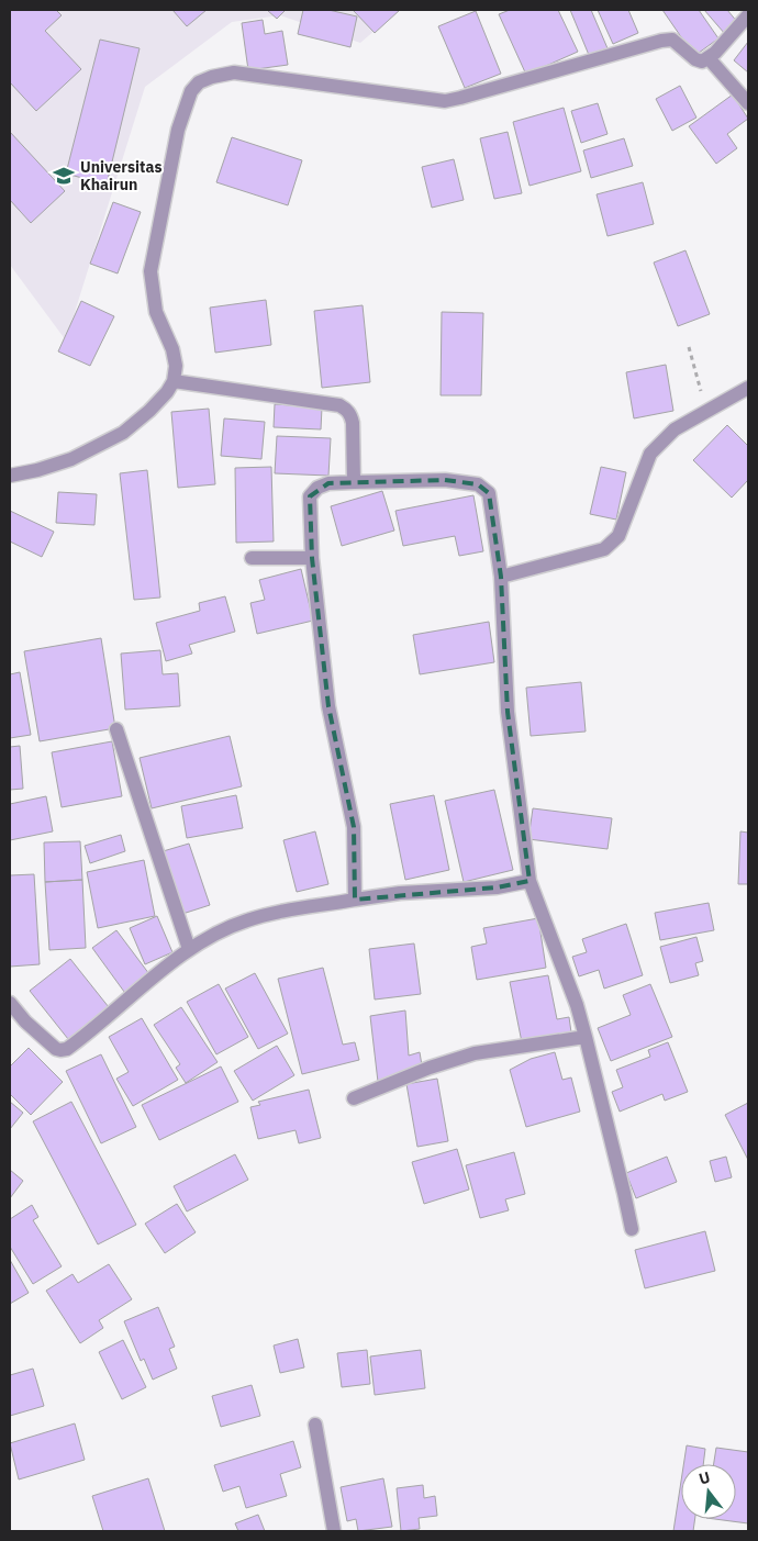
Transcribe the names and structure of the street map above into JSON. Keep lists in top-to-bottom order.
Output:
{
  "places": {
    "school or university": ["Universitas Khairun"]
  },
  "north": "top"
}
